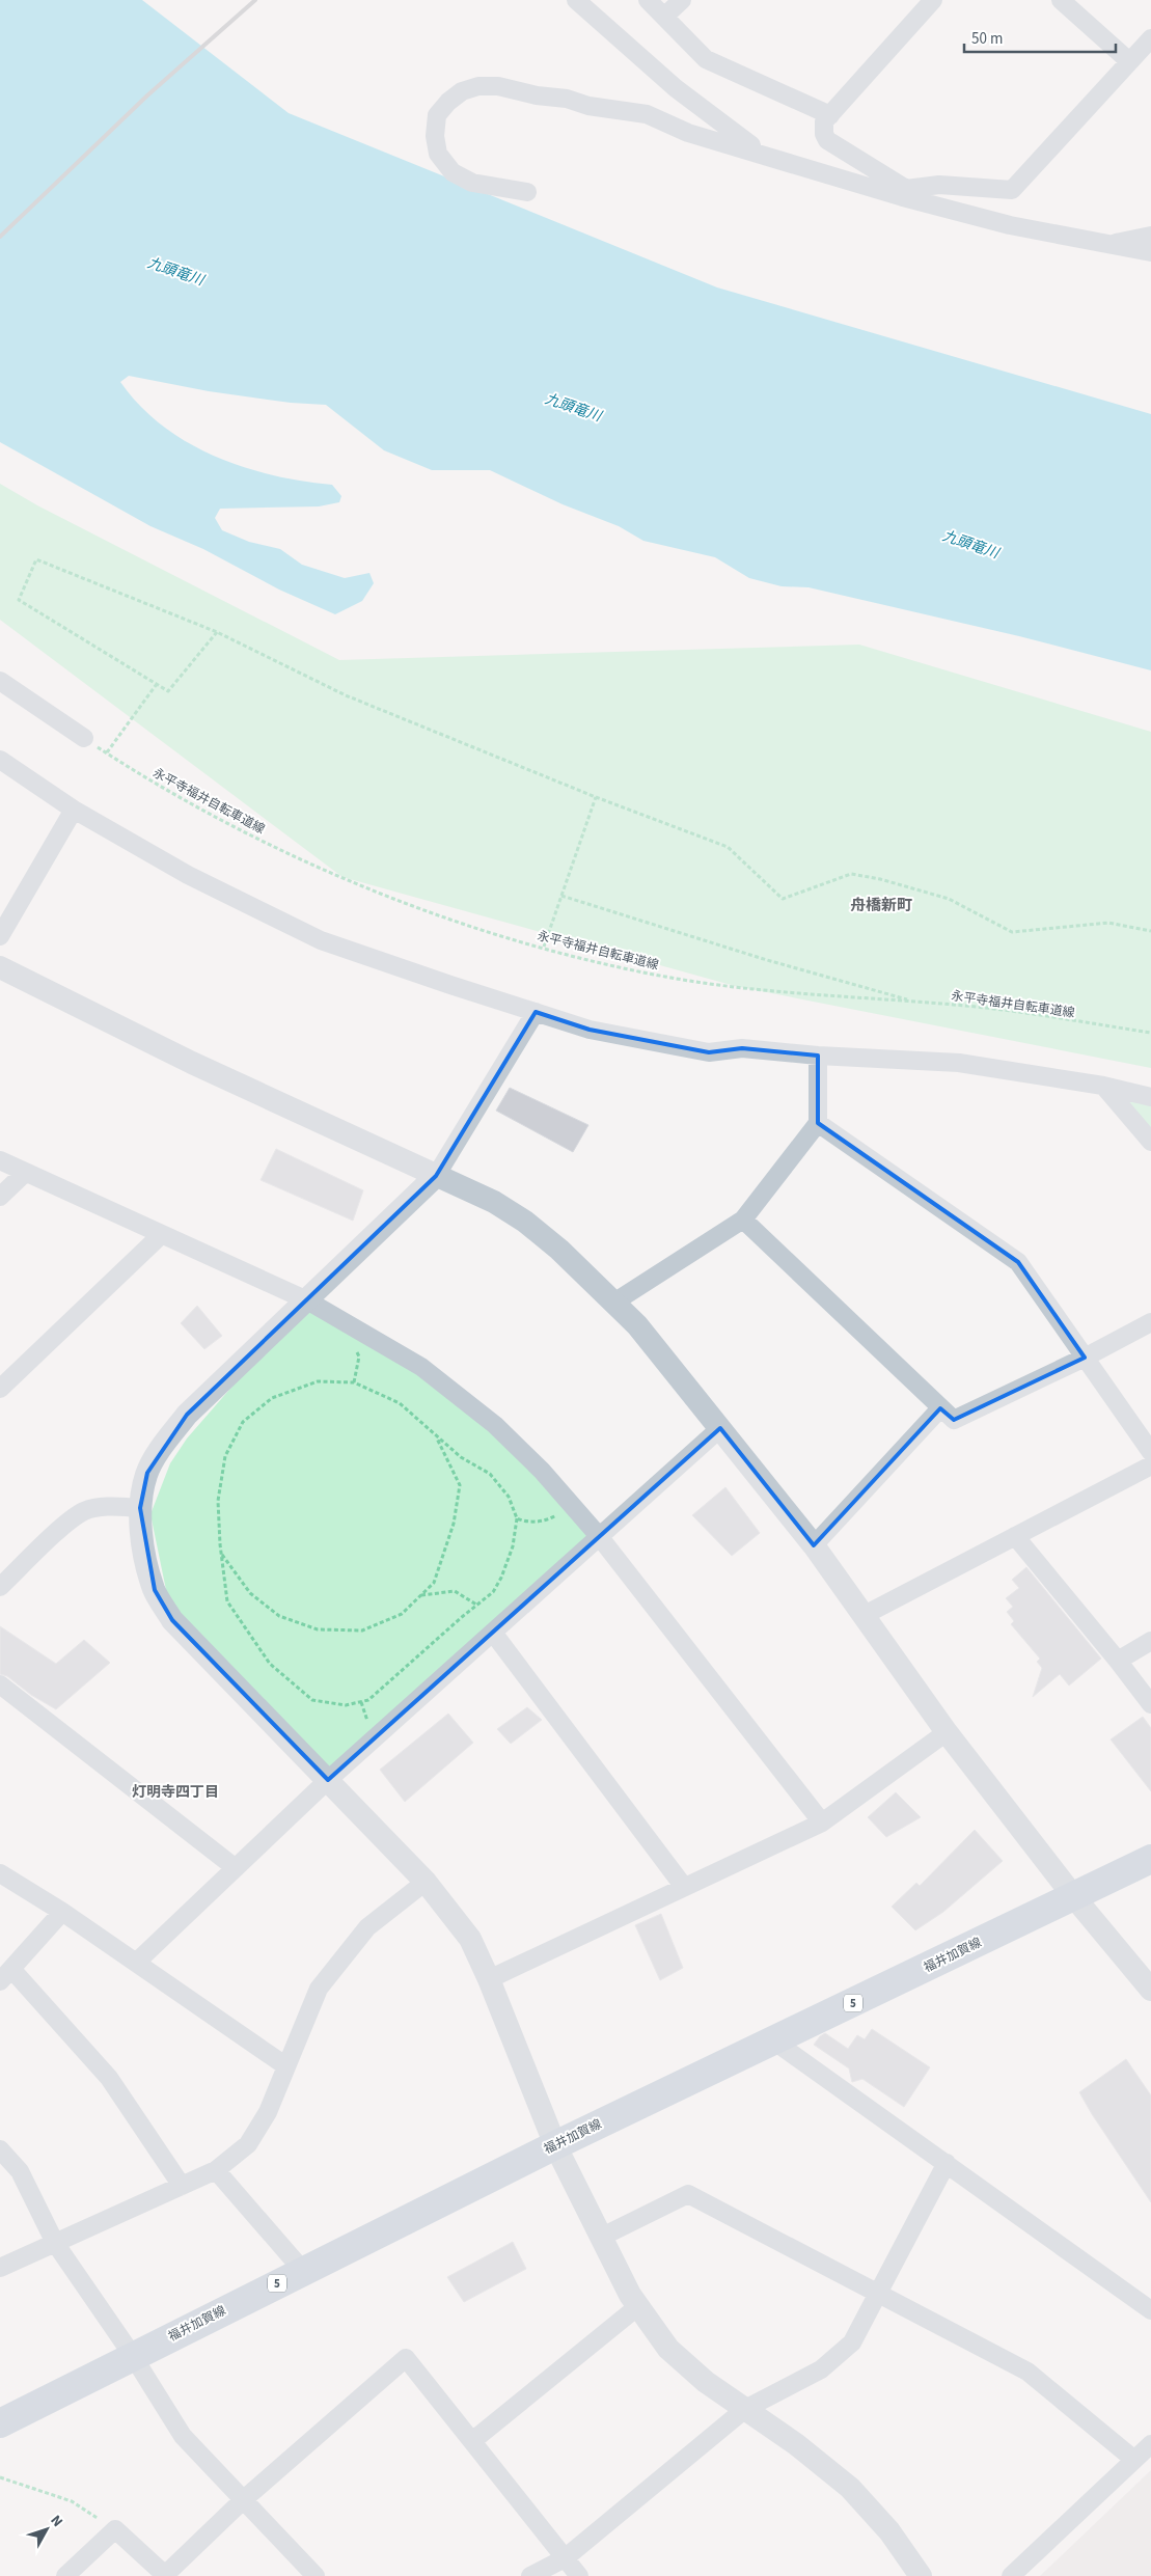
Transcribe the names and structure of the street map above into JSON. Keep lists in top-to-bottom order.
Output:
{
  "streets": {
    "main road": ["福井加賀線", "5"],
    "path": ["永平寺福井自転車道線"]
  },
  "districts": ["舟橋新町", "灯明寺四丁目"],
  "water": ["九頭竜川"],
  "scale_bar": "50 m",
  "north": "top right"
}
